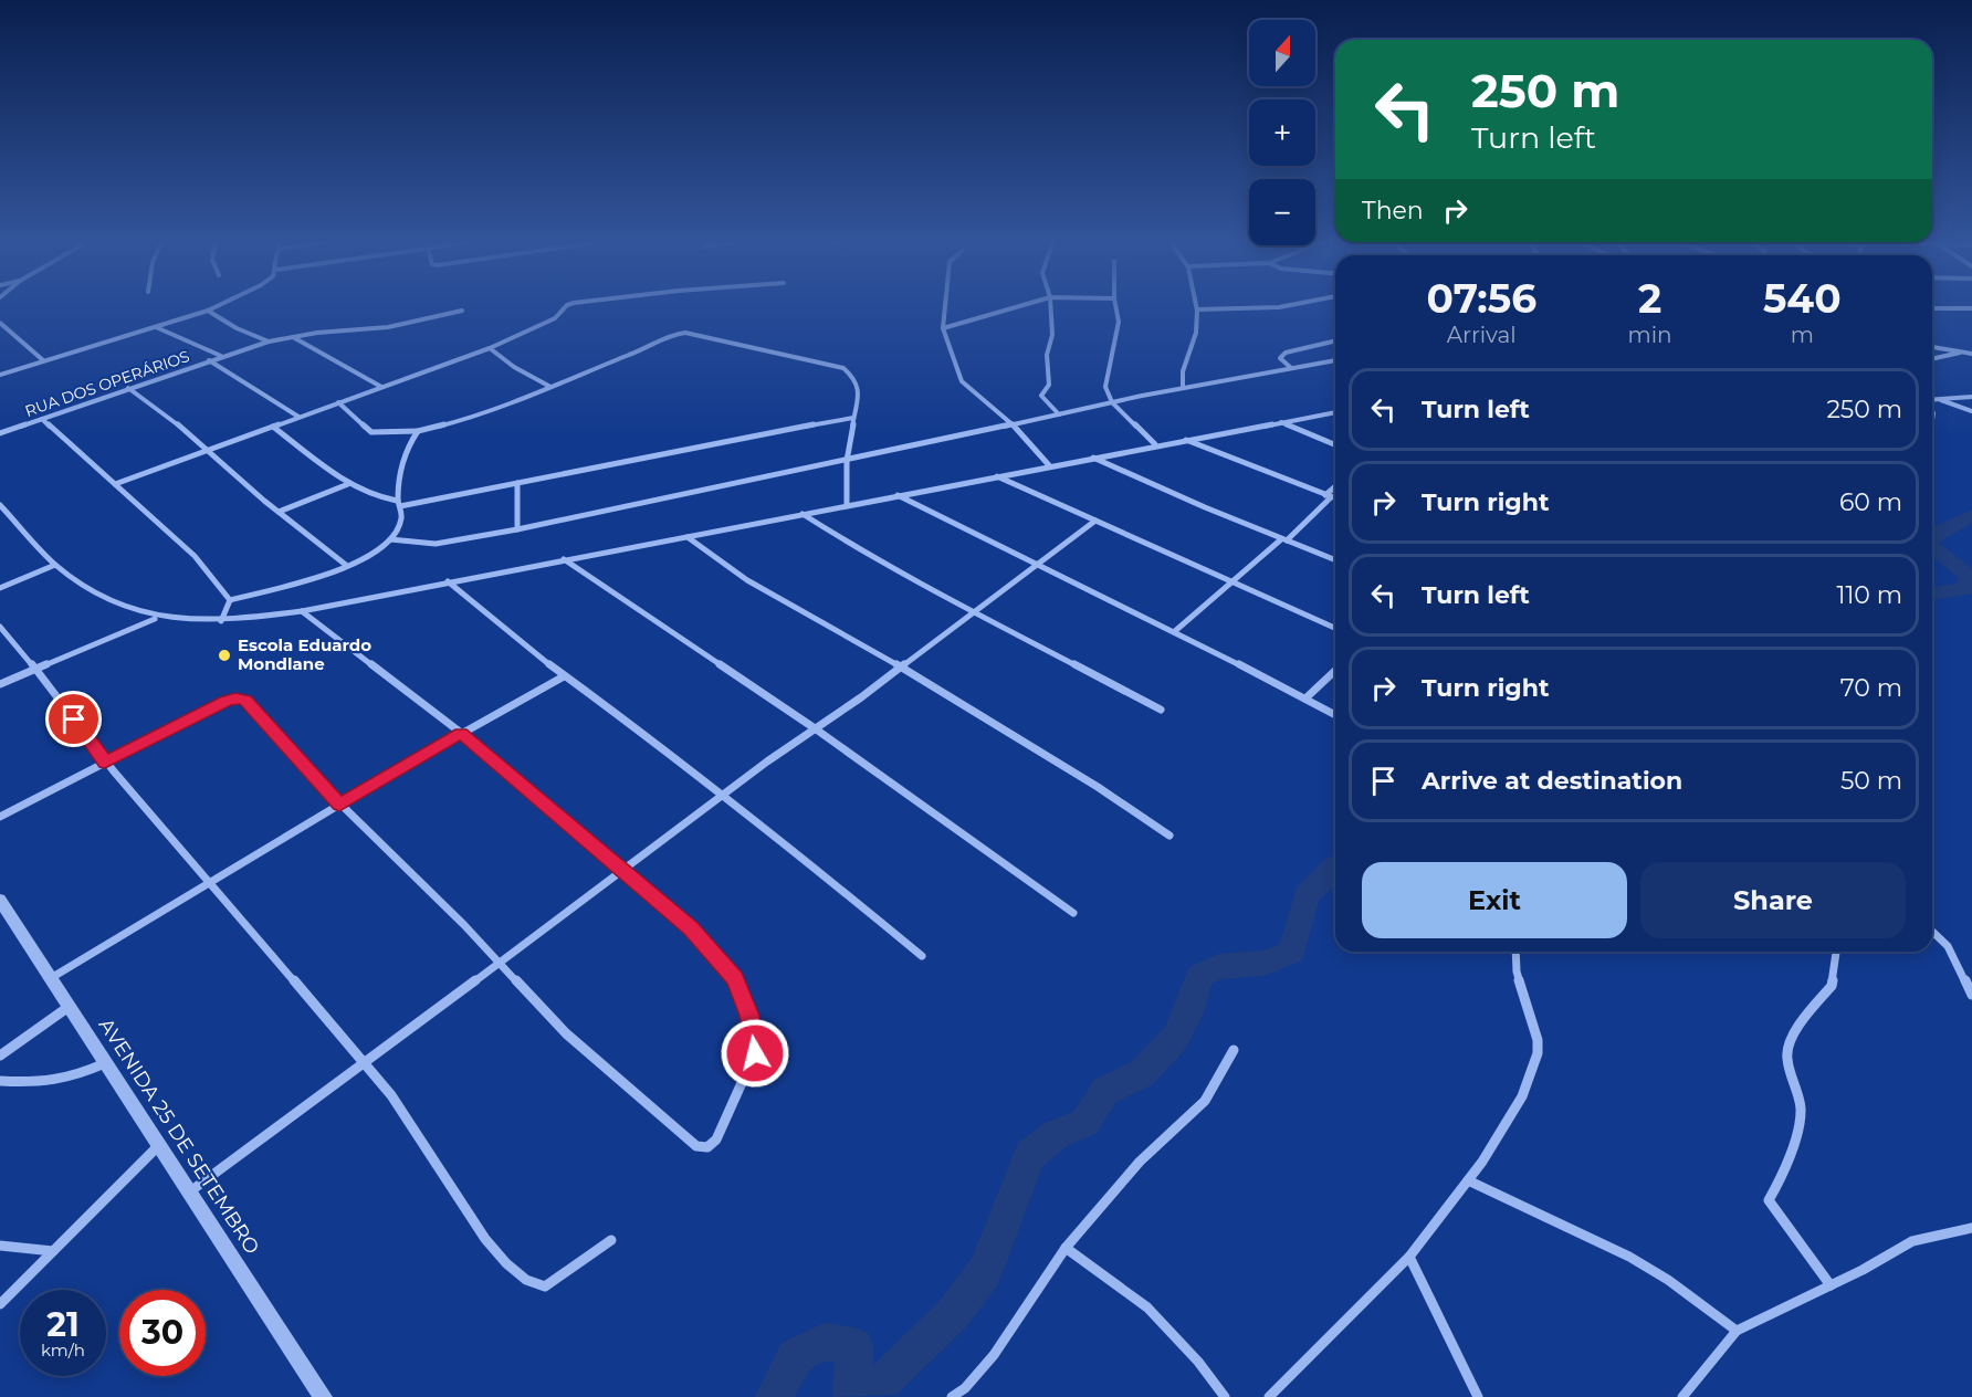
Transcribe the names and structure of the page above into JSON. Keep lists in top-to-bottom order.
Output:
{
  "streets": {
    "street": ["RUA DOS OPERÁRIOS", "AVENIDA 25 DE SETEMBRO"]
  },
  "places": ["Escola Eduardo Mondlane"],
  "north": "top",
  "page": {
    "map_buttons": ["+", "−"],
    "turn": ["250 m", "Turn left"],
    "then": "Then",
    "eta": [
      "07:56",
      "Arrival",
      "2",
      "min",
      "540",
      "m"
    ],
    "list": [
      {
        "name": "Turn left",
        "value": "250 m"
      },
      {
        "name": "Turn right",
        "value": "60 m"
      },
      {
        "name": "Turn left",
        "value": "110 m"
      },
      {
        "name": "Turn right",
        "value": "70 m"
      },
      {
        "name": "Arrive at destination",
        "value": "50 m"
      }
    ],
    "buttons": ["Exit", "Share"],
    "speed": "21 km/h",
    "limit": "30"
  }
}
